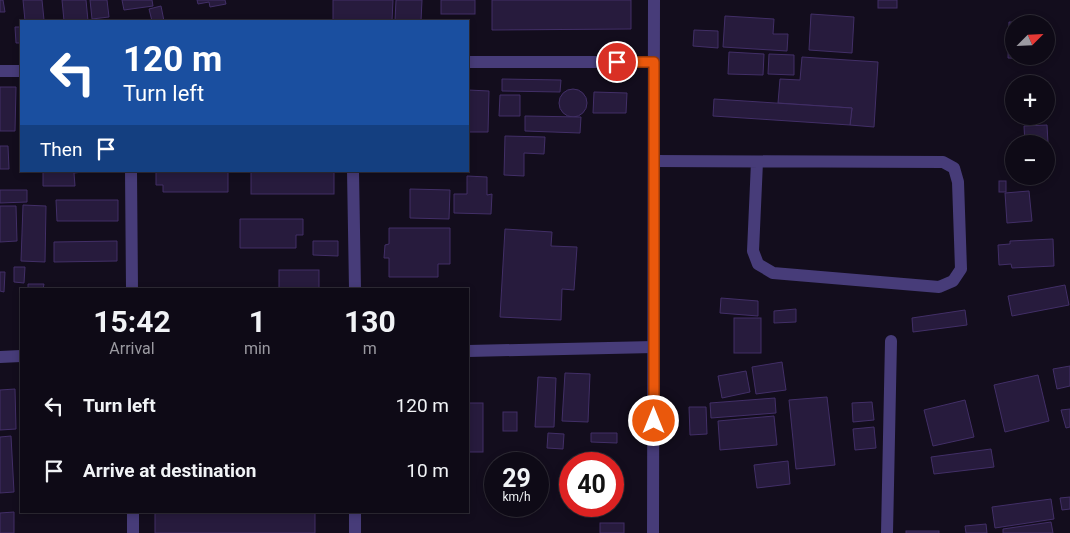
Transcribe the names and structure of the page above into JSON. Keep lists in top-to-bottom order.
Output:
{
  "north": "top right",
  "page": {
    "map_buttons": ["+", "−"],
    "turn": ["120 m", "Turn left"],
    "then": "Then",
    "eta": [
      "15:42",
      "Arrival",
      "1",
      "min",
      "130",
      "m"
    ],
    "list": [
      {
        "name": "Turn left",
        "value": "120 m"
      },
      {
        "name": "Arrive at destination",
        "value": "10 m"
      }
    ],
    "speed": "29 km/h",
    "limit": "40"
  }
}
